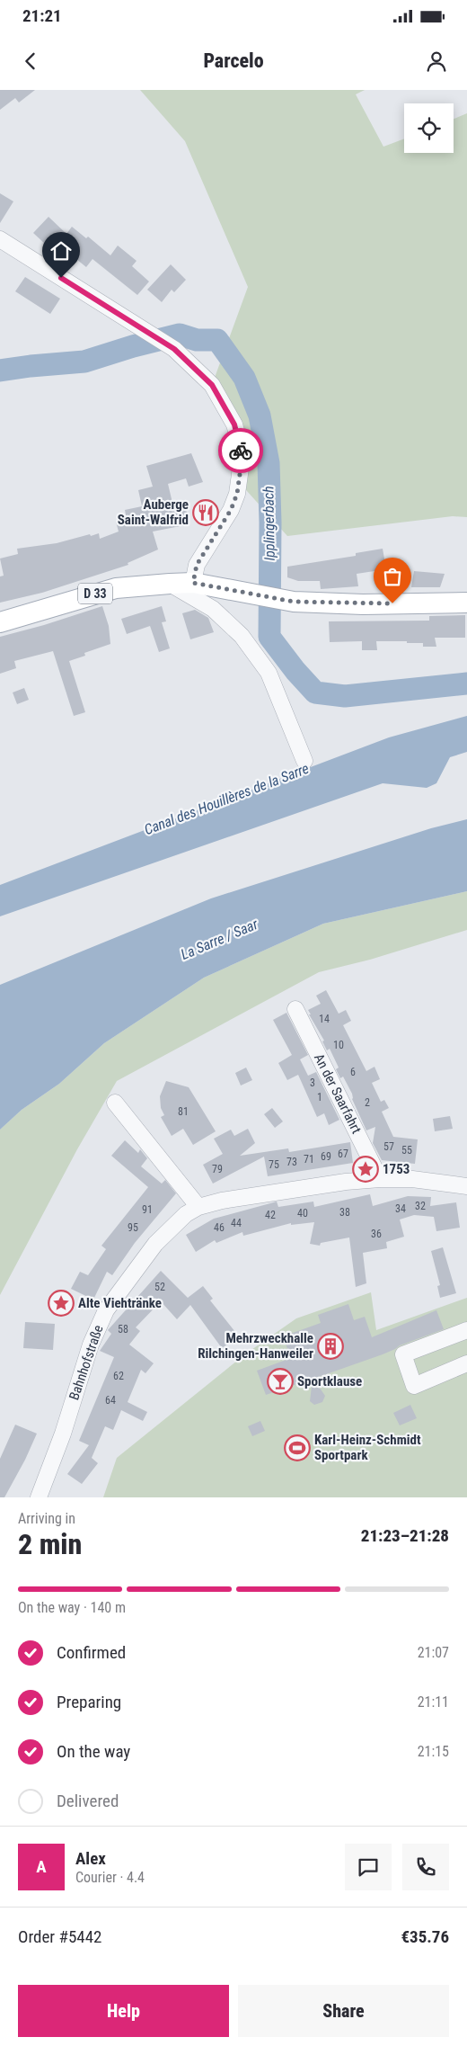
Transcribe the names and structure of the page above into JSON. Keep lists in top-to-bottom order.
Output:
{
  "streets": {
    "main road": ["D 33"],
    "street": ["An der Saarfahrt", "Bahnhofstraße"]
  },
  "crossings": [
    ["An der Saarfahrt", "Bahnhofstraße"]
  ],
  "water": ["Ipplingerbach", "Canal des Houillères de la Sarre", "La Sarre / Saar"],
  "places": {
    "restaurant": ["Auberge Saint-Walfrid"],
    "place": ["1753", "Alte Viehtränke"],
    "building": ["Mehrzweckhalle Rilchingen-Hanweiler"],
    "bar": ["Sportklause"],
    "sports": ["Karl-Heinz-Schmidt Sportpark"]
  },
  "house_numbers": [
    "14",
    "10",
    "6",
    "3",
    "1",
    "2",
    "81",
    "57",
    "55",
    "67",
    "69",
    "71",
    "73",
    "75",
    "79",
    "32",
    "34",
    "91",
    "38",
    "40",
    "42",
    "44",
    "95",
    "46",
    "36",
    "52",
    "58",
    "62",
    "64"
  ],
  "page": {
    "status": "21:21",
    "header": "Parcelo",
    "heading": ["2 min", "Arriving in", "21:23–21:28"],
    "panel": [
      "Alex",
      "Courier · 4.4",
      "Order #5442",
      "€35.76"
    ],
    "bar": "On the way · 140 m",
    "list": [
      ["Confirmed", "21:07"],
      ["Preparing", "21:11"],
      ["On the way", "21:15"],
      "Delivered"
    ],
    "round": "A",
    "buttons": ["Help", "Share"]
  }
}
